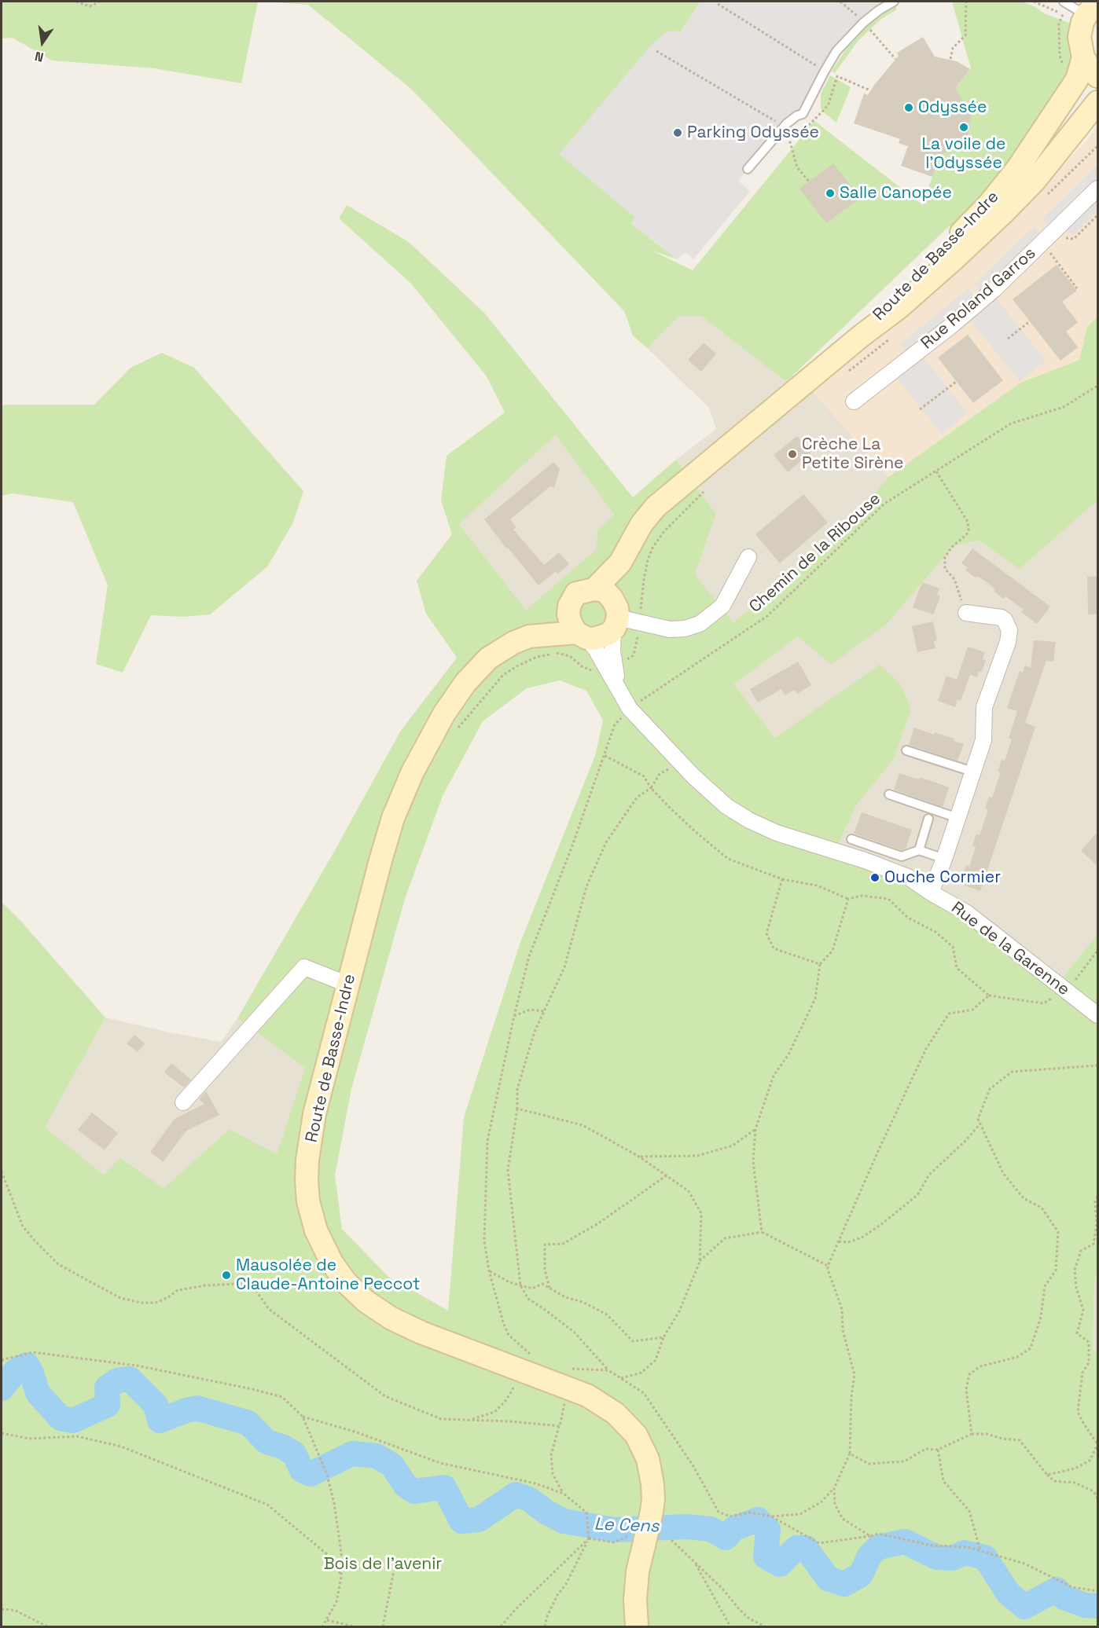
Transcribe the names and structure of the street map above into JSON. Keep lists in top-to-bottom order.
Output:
{
  "streets": {
    "main road": ["Route de Basse-Indre"],
    "street": ["Rue Roland Garros", "Rue de la Garenne"],
    "path": ["Chemin de la Ribouse"]
  },
  "crossings": [
    ["Route de Basse-Indre", "Chemin de la Ribouse"],
    ["Route de Basse-Indre", "Rue de la Garenne"],
    ["Chemin de la Ribouse", "Rue de la Garenne"]
  ],
  "water": ["Le Cens"],
  "parks": ["Bois de l'avenir"],
  "places": [
    "Odyssée",
    "La voile de l'Odyssée",
    "Parking Odyssée",
    "Salle Canopée",
    "Crèche La Petite Sirène",
    "Ouche Cormier",
    "Mausolée de Claude-Antoine Peccot"
  ],
  "north": "bottom"
}
